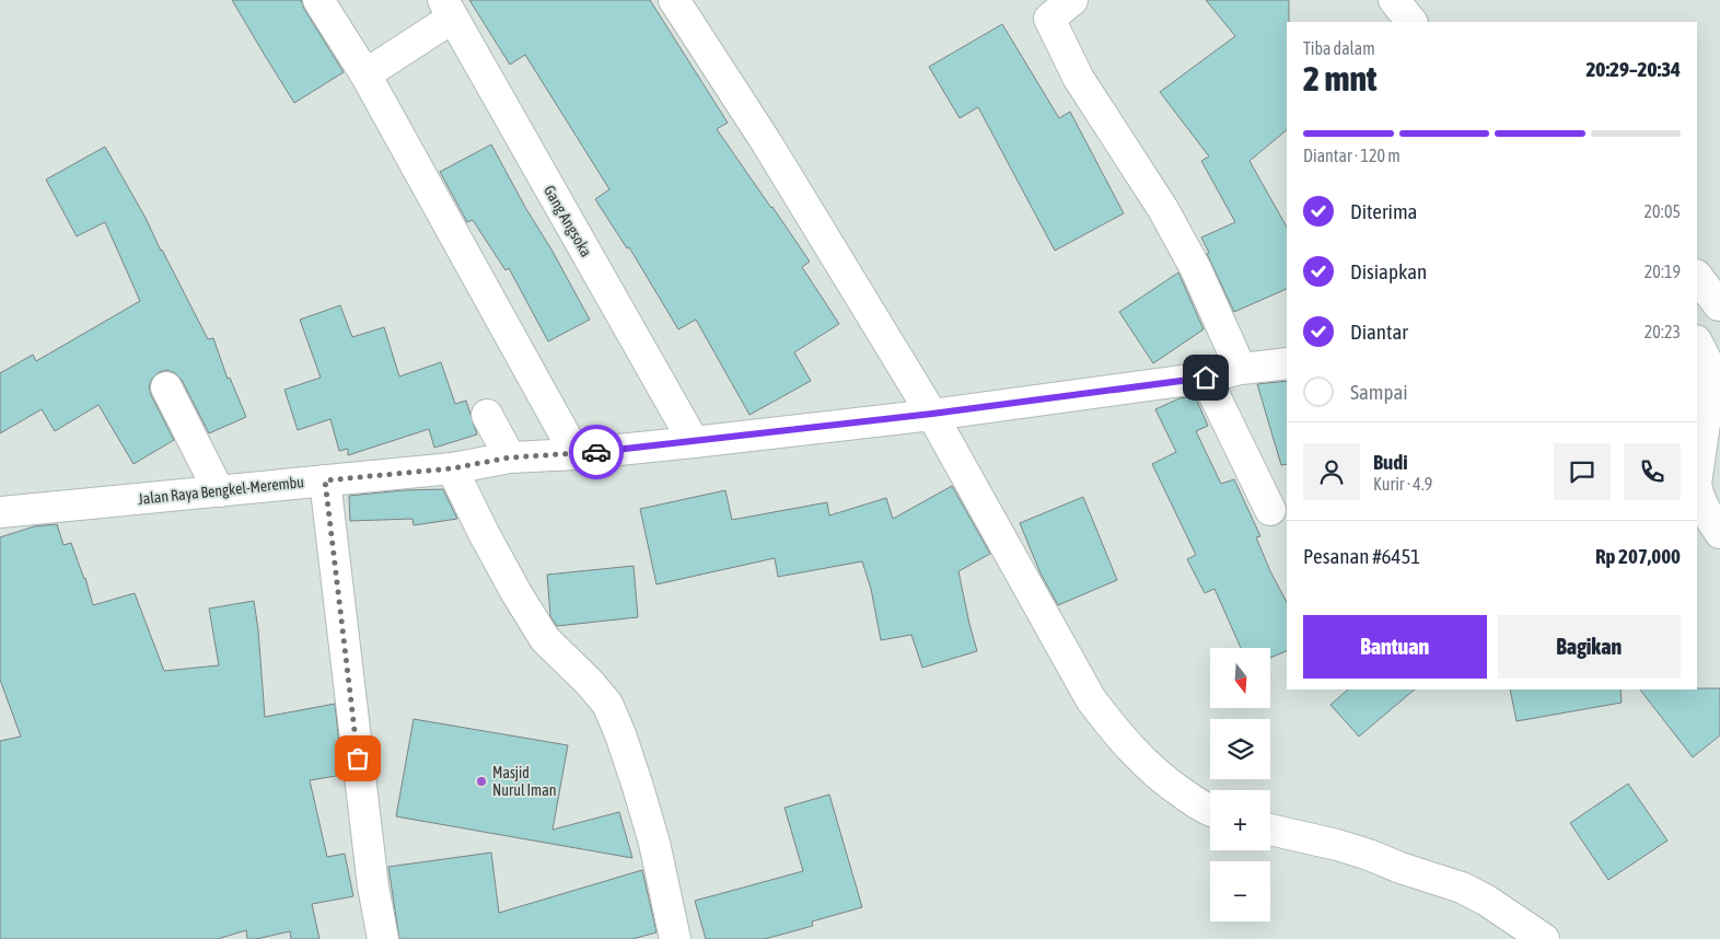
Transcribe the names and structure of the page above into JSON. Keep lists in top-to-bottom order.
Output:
{
  "streets": {
    "street": ["Gang Angsoka", "Jalan Raya Bengkel-Merembu"]
  },
  "crossings": [
    ["Gang Angsoka", "Jalan Raya Bengkel-Merembu"]
  ],
  "places": ["Masjid Nurul Iman"],
  "north": "bottom",
  "page": {
    "heading": ["2 mnt", "Tiba dalam", "20:29–20:34"],
    "panel": [
      "Budi",
      "Kurir · 4.9",
      "Pesanan #6451",
      "Rp 207,000"
    ],
    "bar": "Diantar · 120 m",
    "list": [
      ["Diterima", "20:05"],
      ["Disiapkan", "20:19"],
      ["Diantar", "20:23"],
      "Sampai"
    ],
    "buttons": ["Bantuan", "Bagikan"],
    "map_buttons": ["+", "−"]
  }
}
